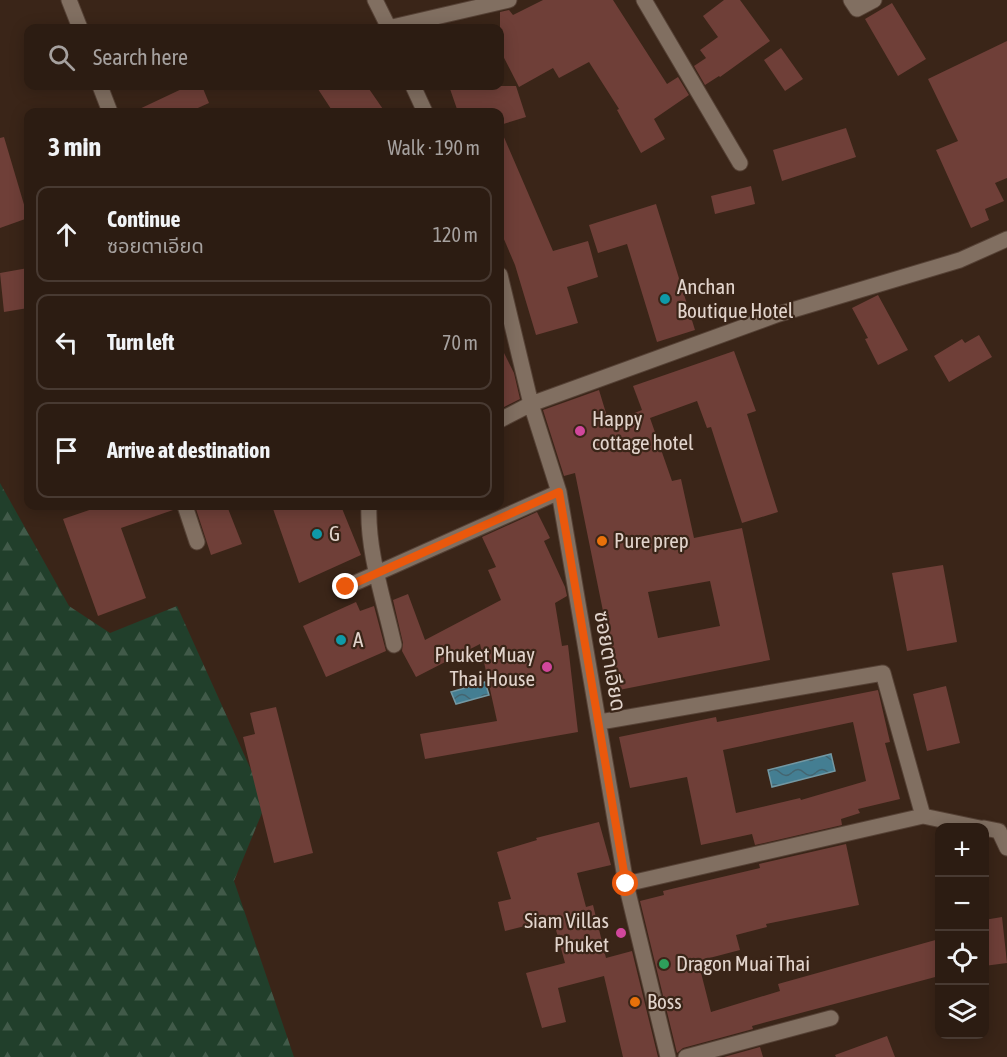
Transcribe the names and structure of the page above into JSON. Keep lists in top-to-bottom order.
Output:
{
  "streets": {
    "street": ["ซอยตาเอียด"]
  },
  "places": [
    "Anchan Boutique Hotel",
    "Happy cottage hotel",
    "G",
    "Pure prep",
    "A",
    "Phuket Muay Thai House",
    "Siam Villas Phuket",
    "Dragon Muai Thai",
    "Boss"
  ],
  "page": {
    "search": "Search here",
    "heading": ["3 min", "Walk · 190 m"],
    "list": [
      ["Continue", "ซอยตาเอียด", "120 m"],
      ["Turn left", "70 m"],
      "Arrive at destination"
    ],
    "map_buttons": ["+", "−"]
  }
}
